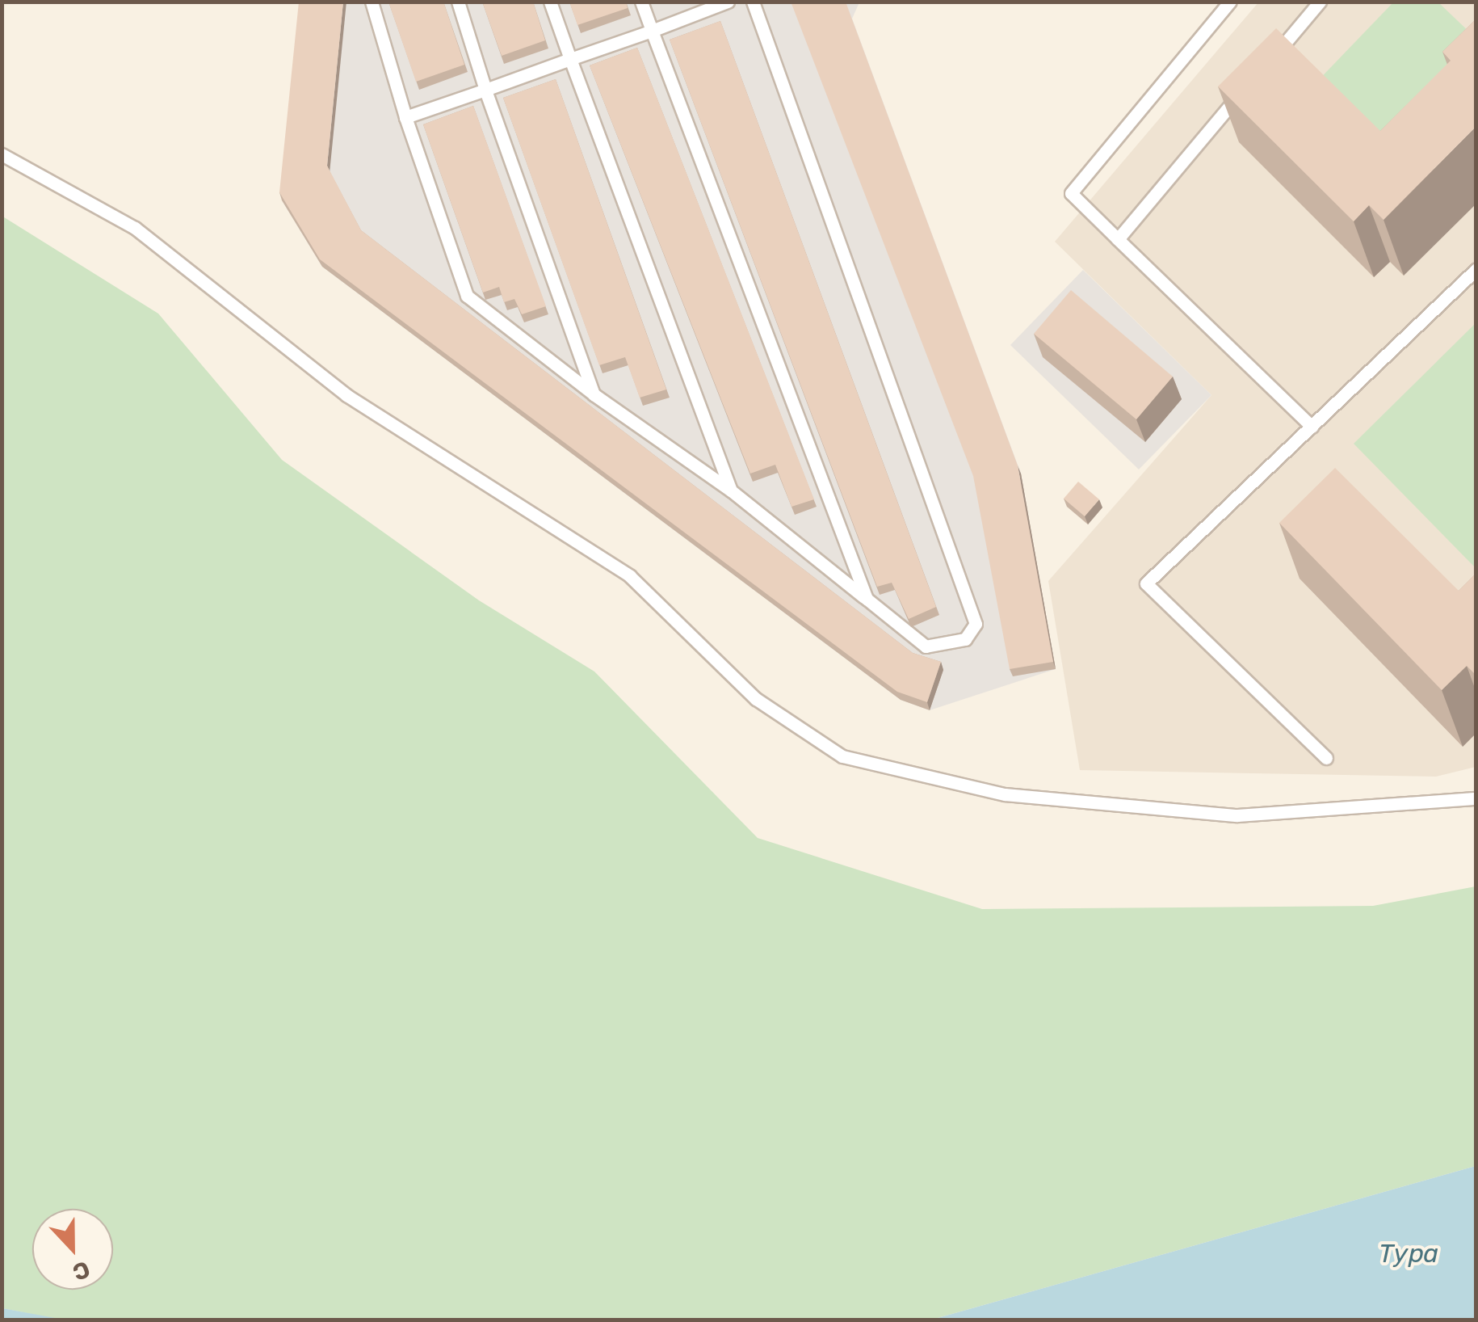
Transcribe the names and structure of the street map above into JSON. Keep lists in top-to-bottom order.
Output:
{
  "water": ["Тура"],
  "north": "bottom"
}
